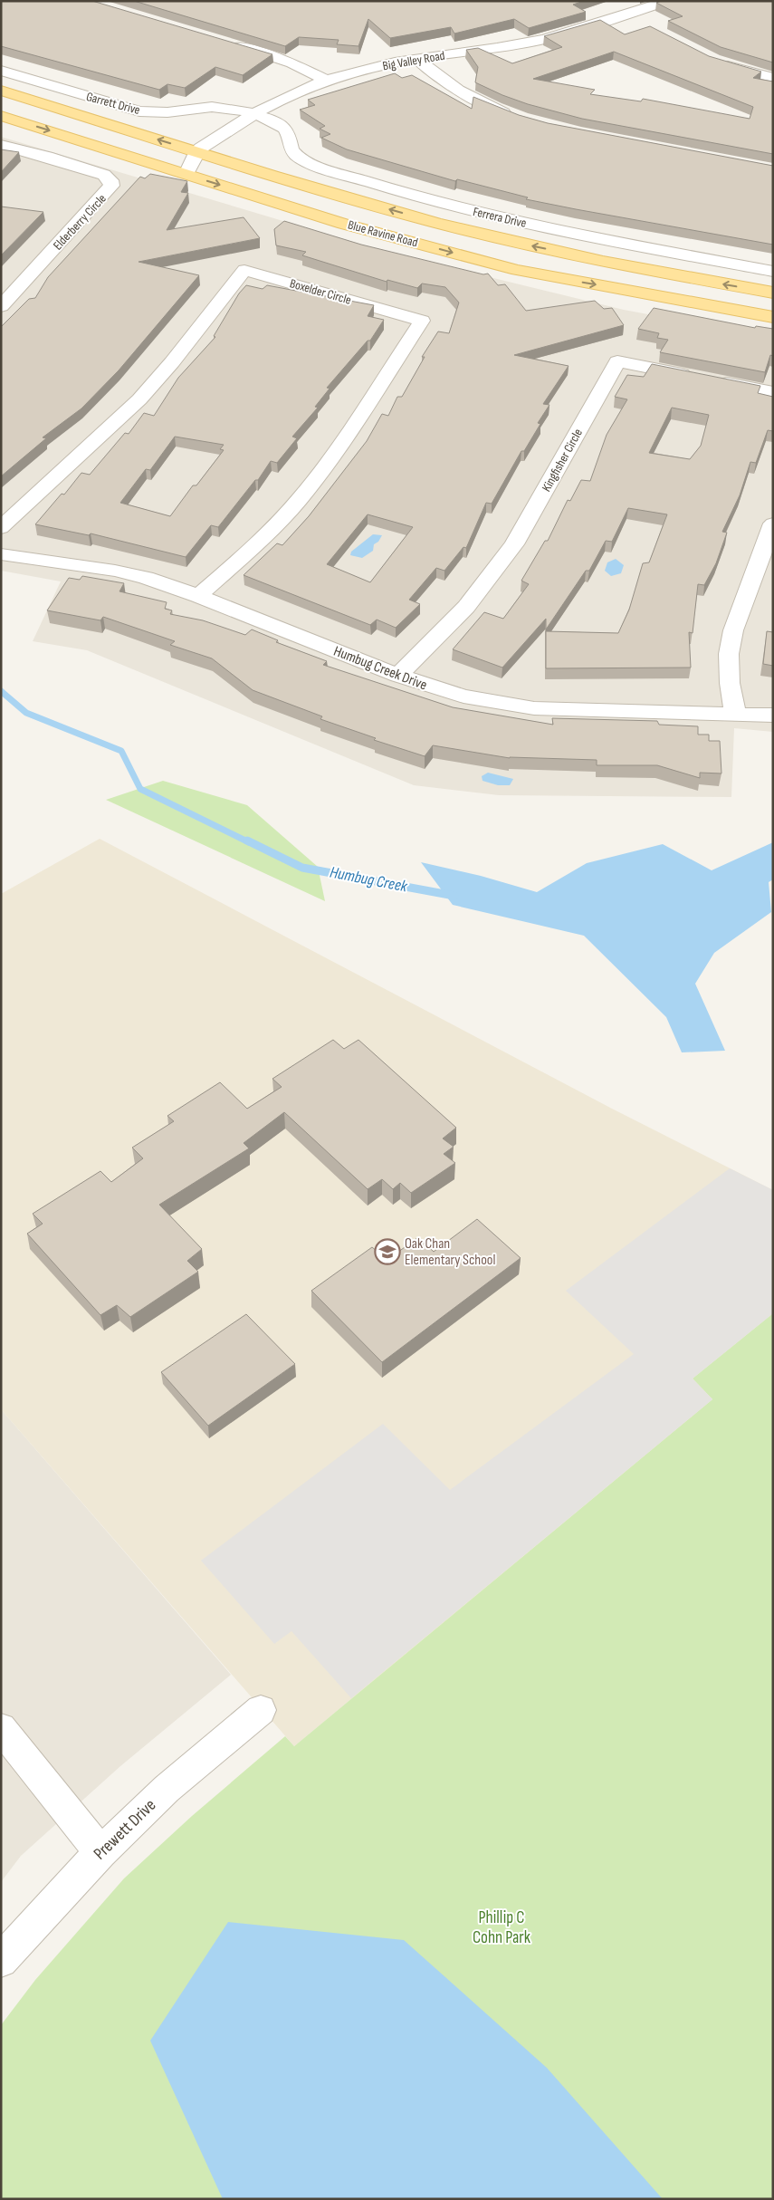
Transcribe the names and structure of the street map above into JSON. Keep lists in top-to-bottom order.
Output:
{
  "streets": {
    "main road": ["Blue Ravine Road"],
    "street": [
      "Big Valley Road",
      "Garrett Drive",
      "Ferrera Drive",
      "Elderberry Circle",
      "Boxelder Circle",
      "Kingfisher Circle",
      "Humbug Creek Drive",
      "Prewett Drive"
    ]
  },
  "crossings": [
    ["Big Valley Road", "Garrett Drive"],
    ["Big Valley Road", "Ferrera Drive"],
    ["Big Valley Road", "Blue Ravine Road"],
    ["Garrett Drive", "Ferrera Drive"],
    ["Boxelder Circle", "Humbug Creek Drive"],
    ["Kingfisher Circle", "Humbug Creek Drive"]
  ],
  "water": ["Humbug Creek"],
  "parks": ["Phillip C Cohn Park"],
  "places": {
    "school or university": ["Oak Chan Elementary School"]
  }
}
